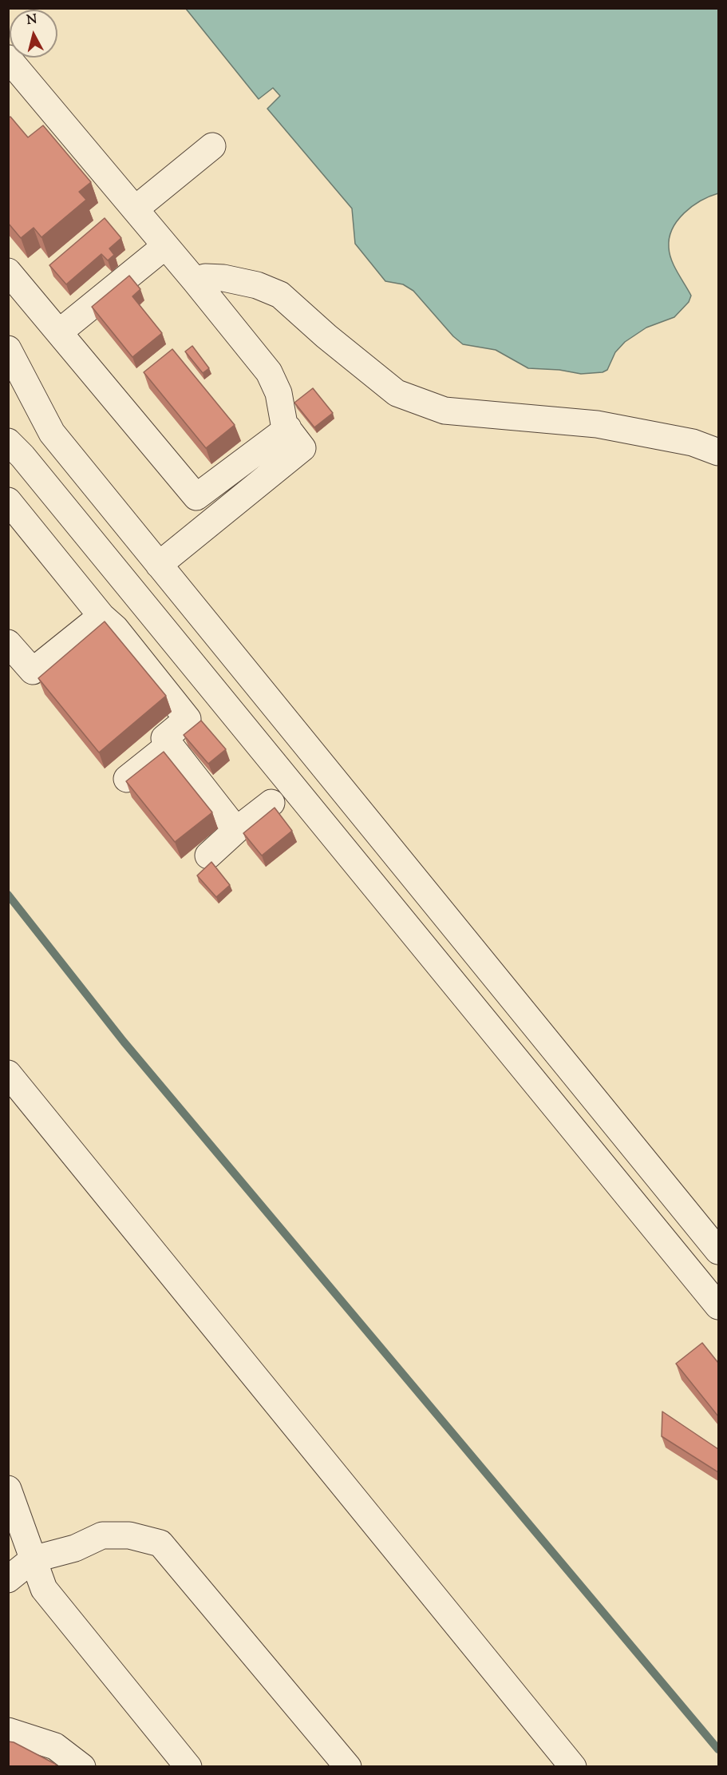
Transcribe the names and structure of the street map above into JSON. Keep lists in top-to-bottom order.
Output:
{
  "north": "top"
}
